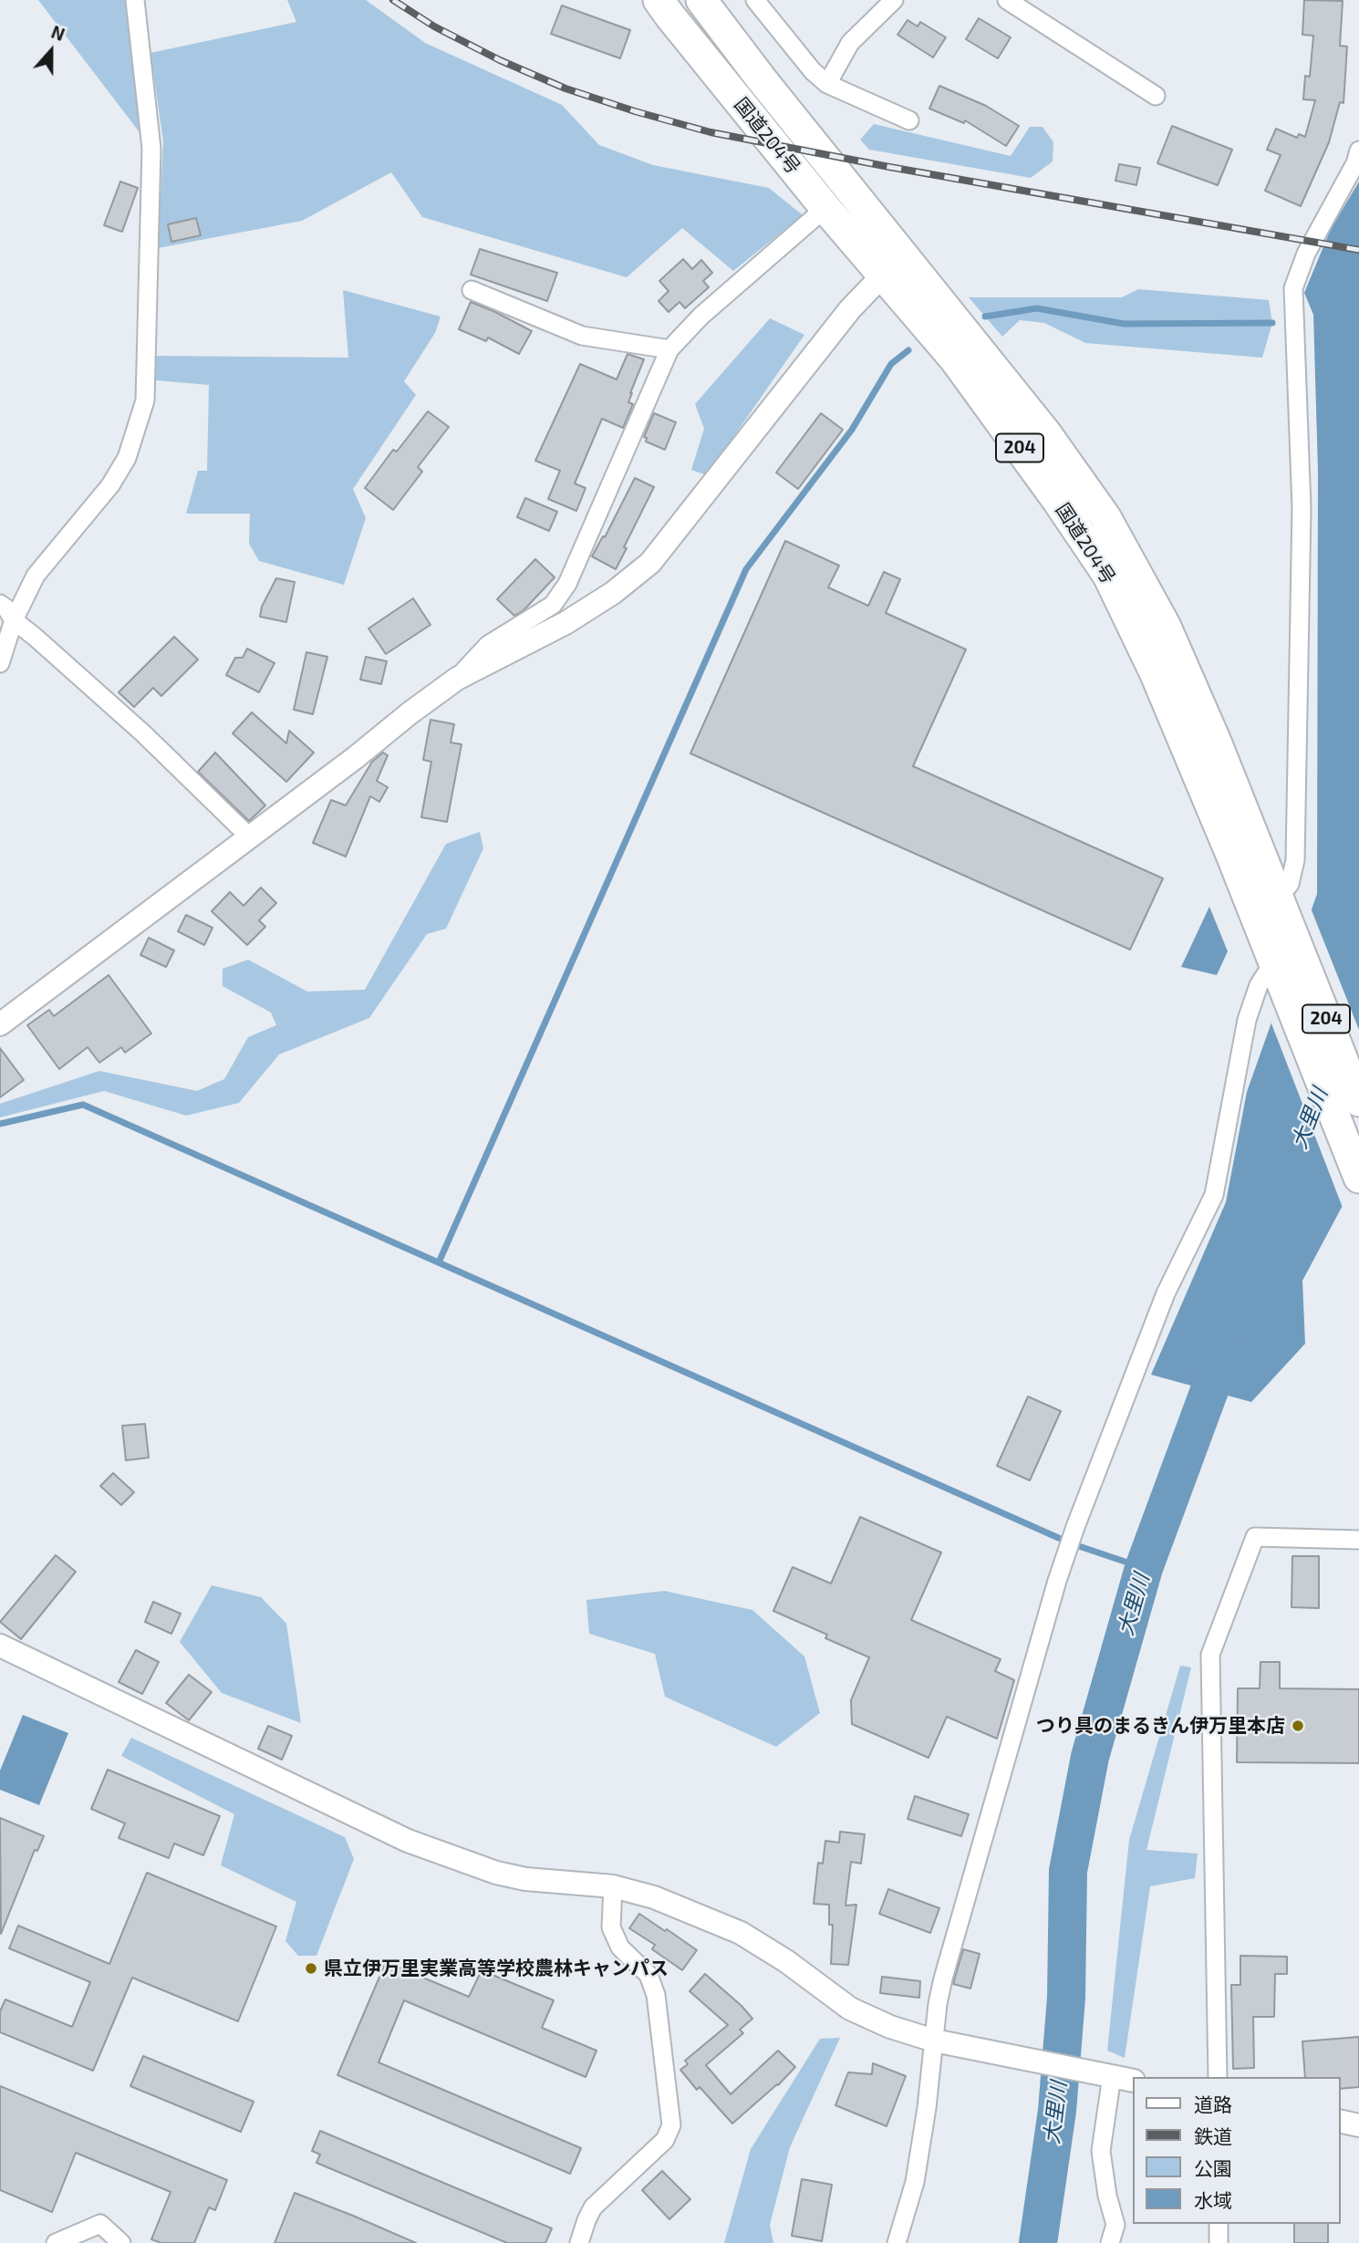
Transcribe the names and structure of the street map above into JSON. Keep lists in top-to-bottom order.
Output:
{
  "streets": {
    "highway": ["国道204号", "204"]
  },
  "water": ["大里川"],
  "places": ["つり具のまるきん伊万里本店", "県立伊万里実業高等学校農林キャンパス"],
  "legend": [
    "道路",
    "鉄道",
    "公園",
    "水域"
  ],
  "north": "top"
}
